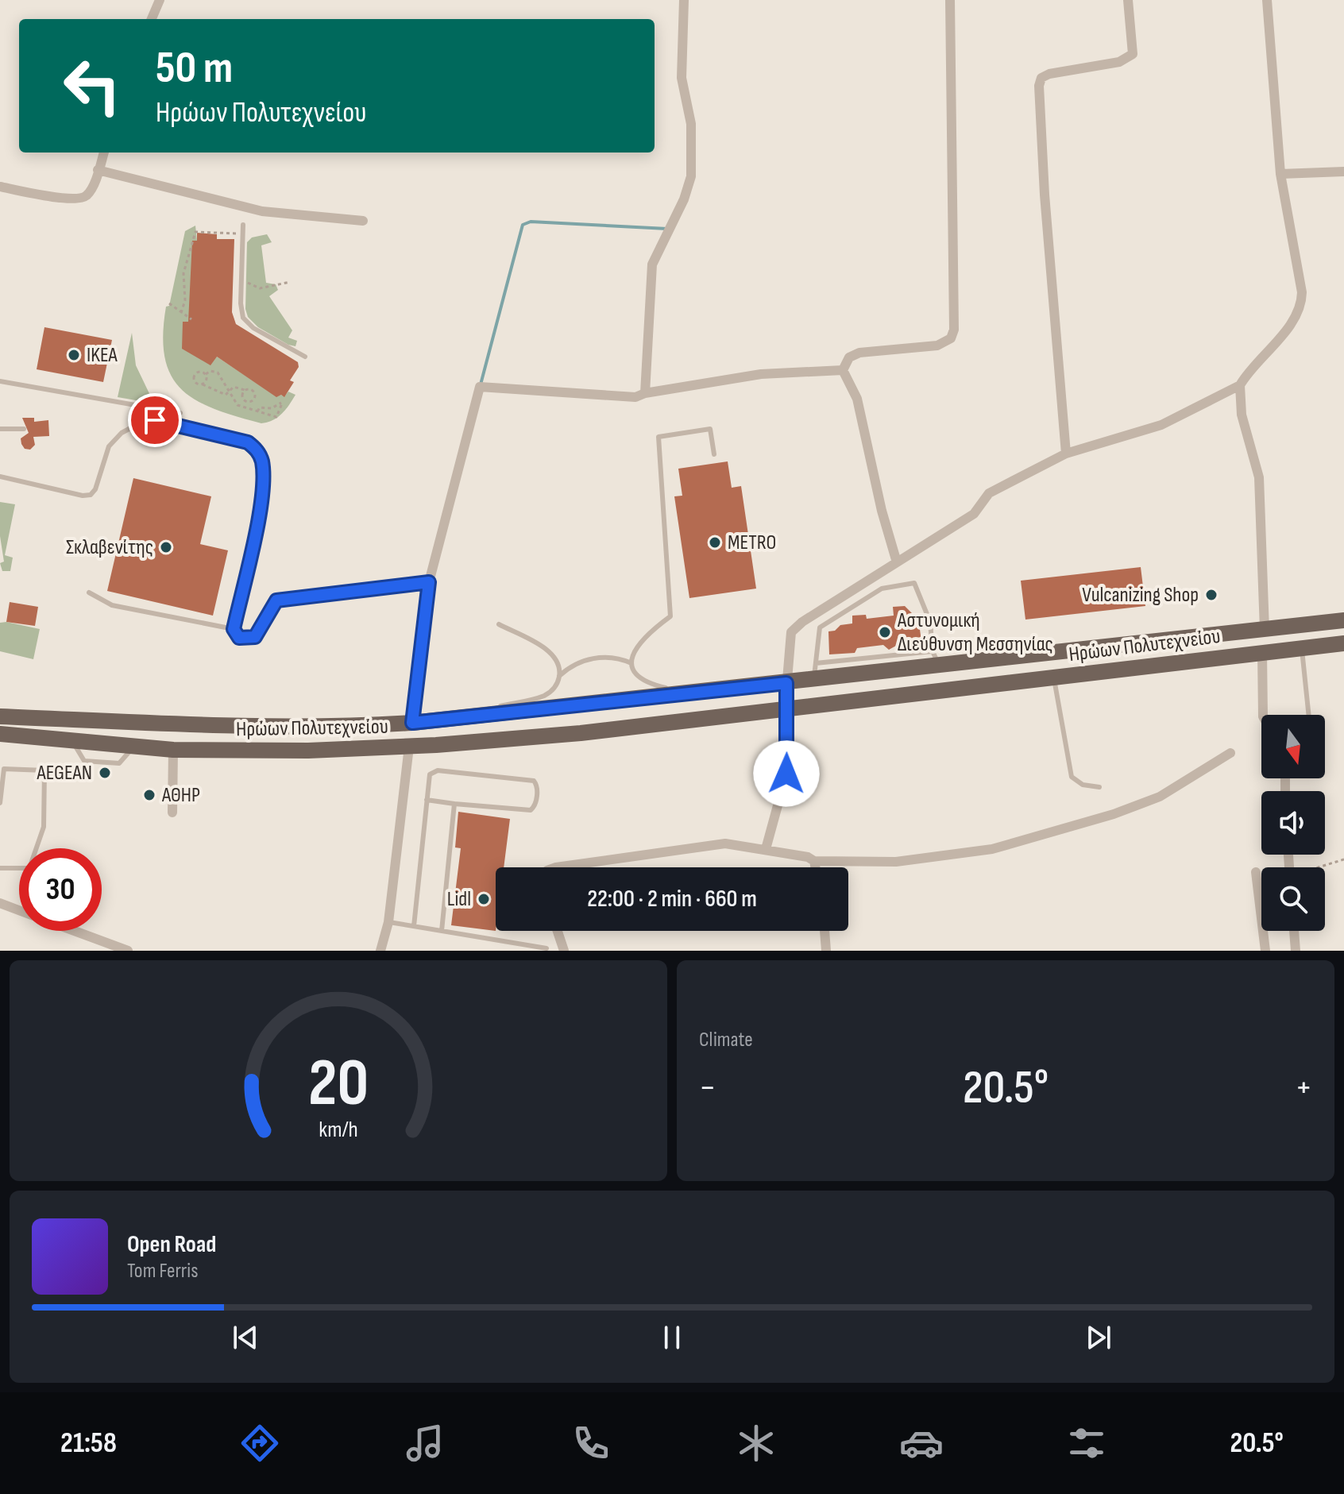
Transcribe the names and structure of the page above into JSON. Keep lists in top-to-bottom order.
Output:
{
  "streets": {
    "main road": ["Ηρώων Πολυτεχνείου"]
  },
  "places": [
    "IKEA",
    "METRO",
    "Σκλαβενίτης",
    "Vulcanizing Shop",
    "Αστυνομική Διεύθυνση Μεσσηνίας",
    "AEGEAN",
    "ΑΘΗΡ",
    "Lidl"
  ],
  "north": "bottom",
  "page": {
    "turn": ["50 m", "Ηρώων Πολυτεχνείου"],
    "limit": "30",
    "trip": "22:00 · 2 min · 660 m",
    "tile": "Climate",
    "heat": ["−", "20.5°", "+"],
    "song": ["Open Road", "Tom Ferris"],
    "tabs": ["21:58", "20.5°"],
    "gauge": ["20", "km/h"]
  }
}
